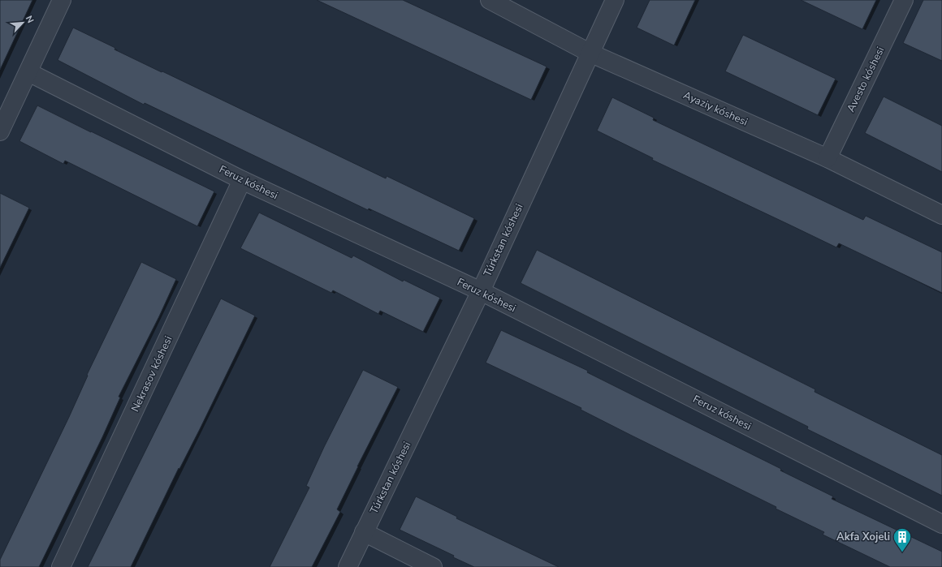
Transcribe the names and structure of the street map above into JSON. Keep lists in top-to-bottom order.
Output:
{
  "streets": {
    "street": [
      "Avesto kóshesi",
      "Ayaziy kóshesi",
      "Feruz kóshesi",
      "Túrkstan kóshesi",
      "Nekrasov kóshesi"
    ]
  },
  "crossings": [
    ["Avesto kóshesi", "Ayaziy kóshesi"],
    ["Ayaziy kóshesi", "Túrkstan kóshesi"],
    ["Feruz kóshesi", "Túrkstan kóshesi"],
    ["Feruz kóshesi", "Nekrasov kóshesi"]
  ],
  "places": {
    "building": ["Akfa Xojeli"]
  },
  "north": "top right"
}
